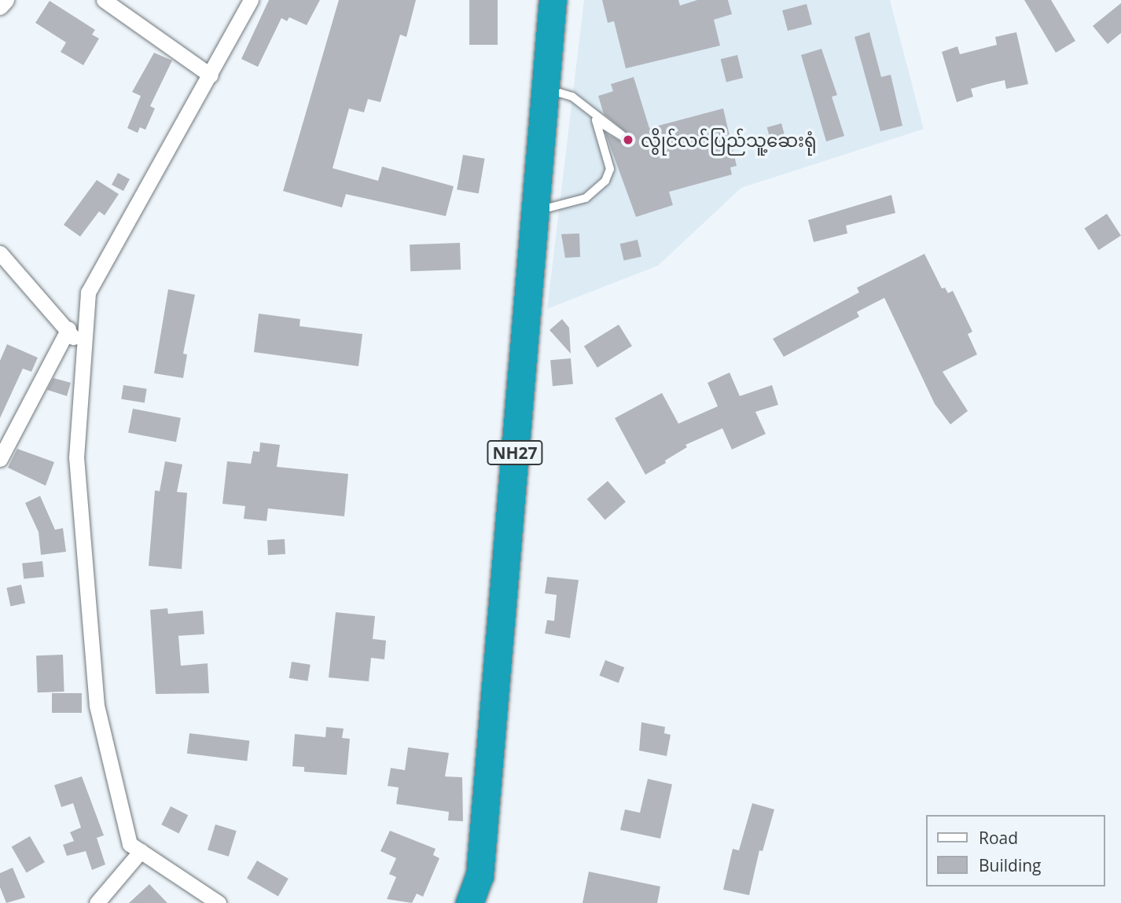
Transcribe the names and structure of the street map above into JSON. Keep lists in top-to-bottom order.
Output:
{
  "streets": {
    "highway": ["NH27"]
  },
  "places": ["လွိုင်လင်ပြည်သူ့ဆေးရုံ"],
  "legend": ["Road", "Building"]
}
